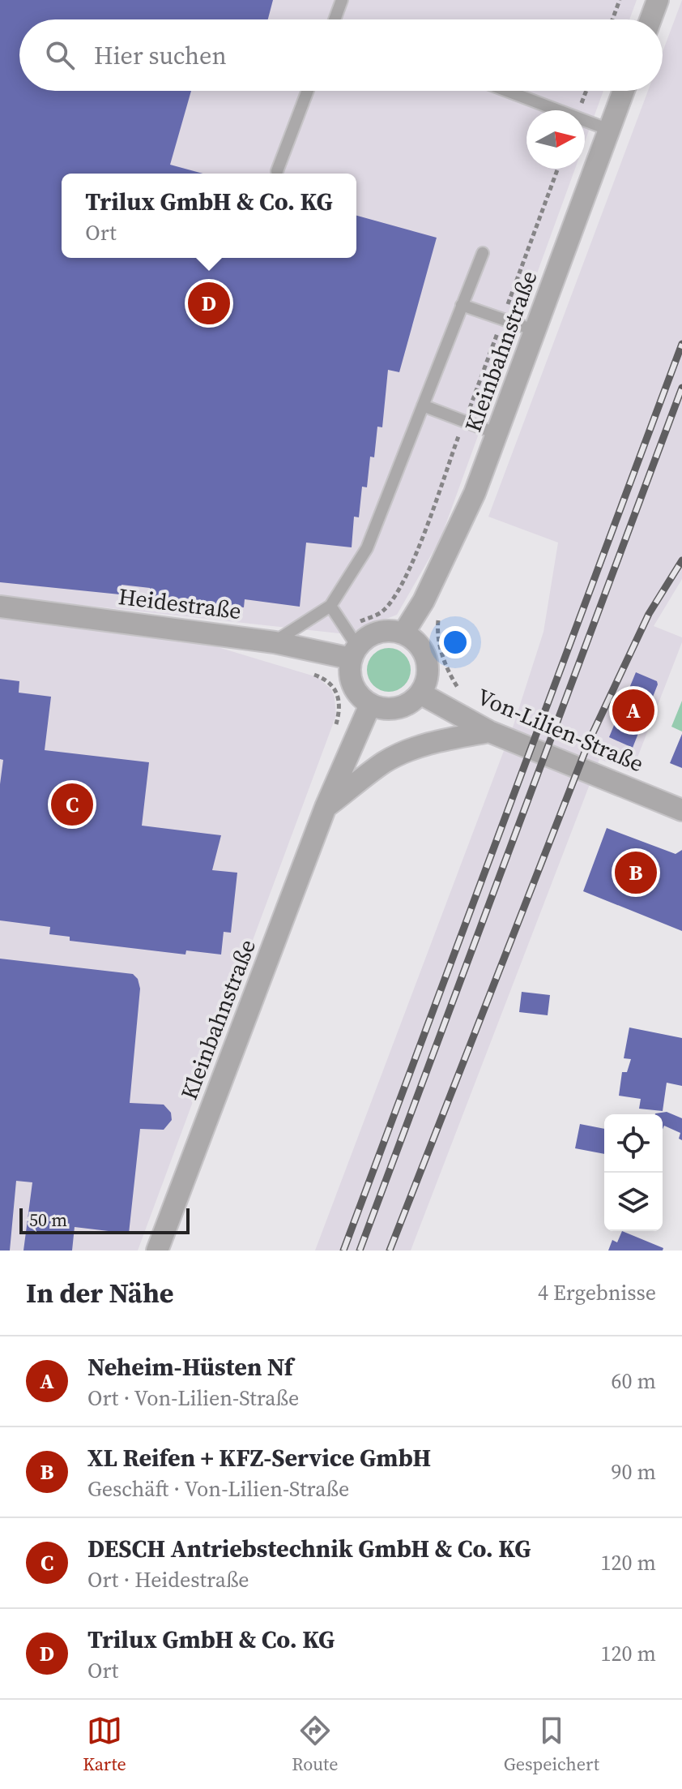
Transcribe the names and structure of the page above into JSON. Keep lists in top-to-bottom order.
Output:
{
  "streets": {
    "street": ["Kleinbahnstraße", "Heidestraße", "Von-Lilien-Straße"]
  },
  "crossings": [
    ["Kleinbahnstraße", "Heidestraße"],
    ["Kleinbahnstraße", "Von-Lilien-Straße"],
    ["Heidestraße", "Von-Lilien-Straße"]
  ],
  "scale_bar": "50 m",
  "north": "right",
  "page": {
    "search": "Hier suchen",
    "popup": ["Trilux GmbH & Co. KG", "Ort"],
    "pins": [
      "D",
      "A",
      "C",
      "B"
    ],
    "scale": "50 m",
    "heading": ["In der Nähe", "4 Ergebnisse"],
    "list": [
      {
        "mark": "A",
        "name": "Neheim-Hüsten Nf",
        "note": "Ort · Von-Lilien-Straße",
        "value": "60 m"
      },
      {
        "mark": "B",
        "name": "XL Reifen + KFZ-Service GmbH",
        "note": "Geschäft · Von-Lilien-Straße",
        "value": "90 m"
      },
      {
        "mark": "C",
        "name": "DESCH Antriebstechnik GmbH & Co. KG",
        "note": "Ort · Heidestraße",
        "value": "120 m"
      },
      {
        "mark": "D",
        "name": "Trilux GmbH & Co. KG",
        "note": "Ort",
        "value": "120 m"
      }
    ],
    "nav": ["Karte", "Route", "Gespeichert"]
  }
}
